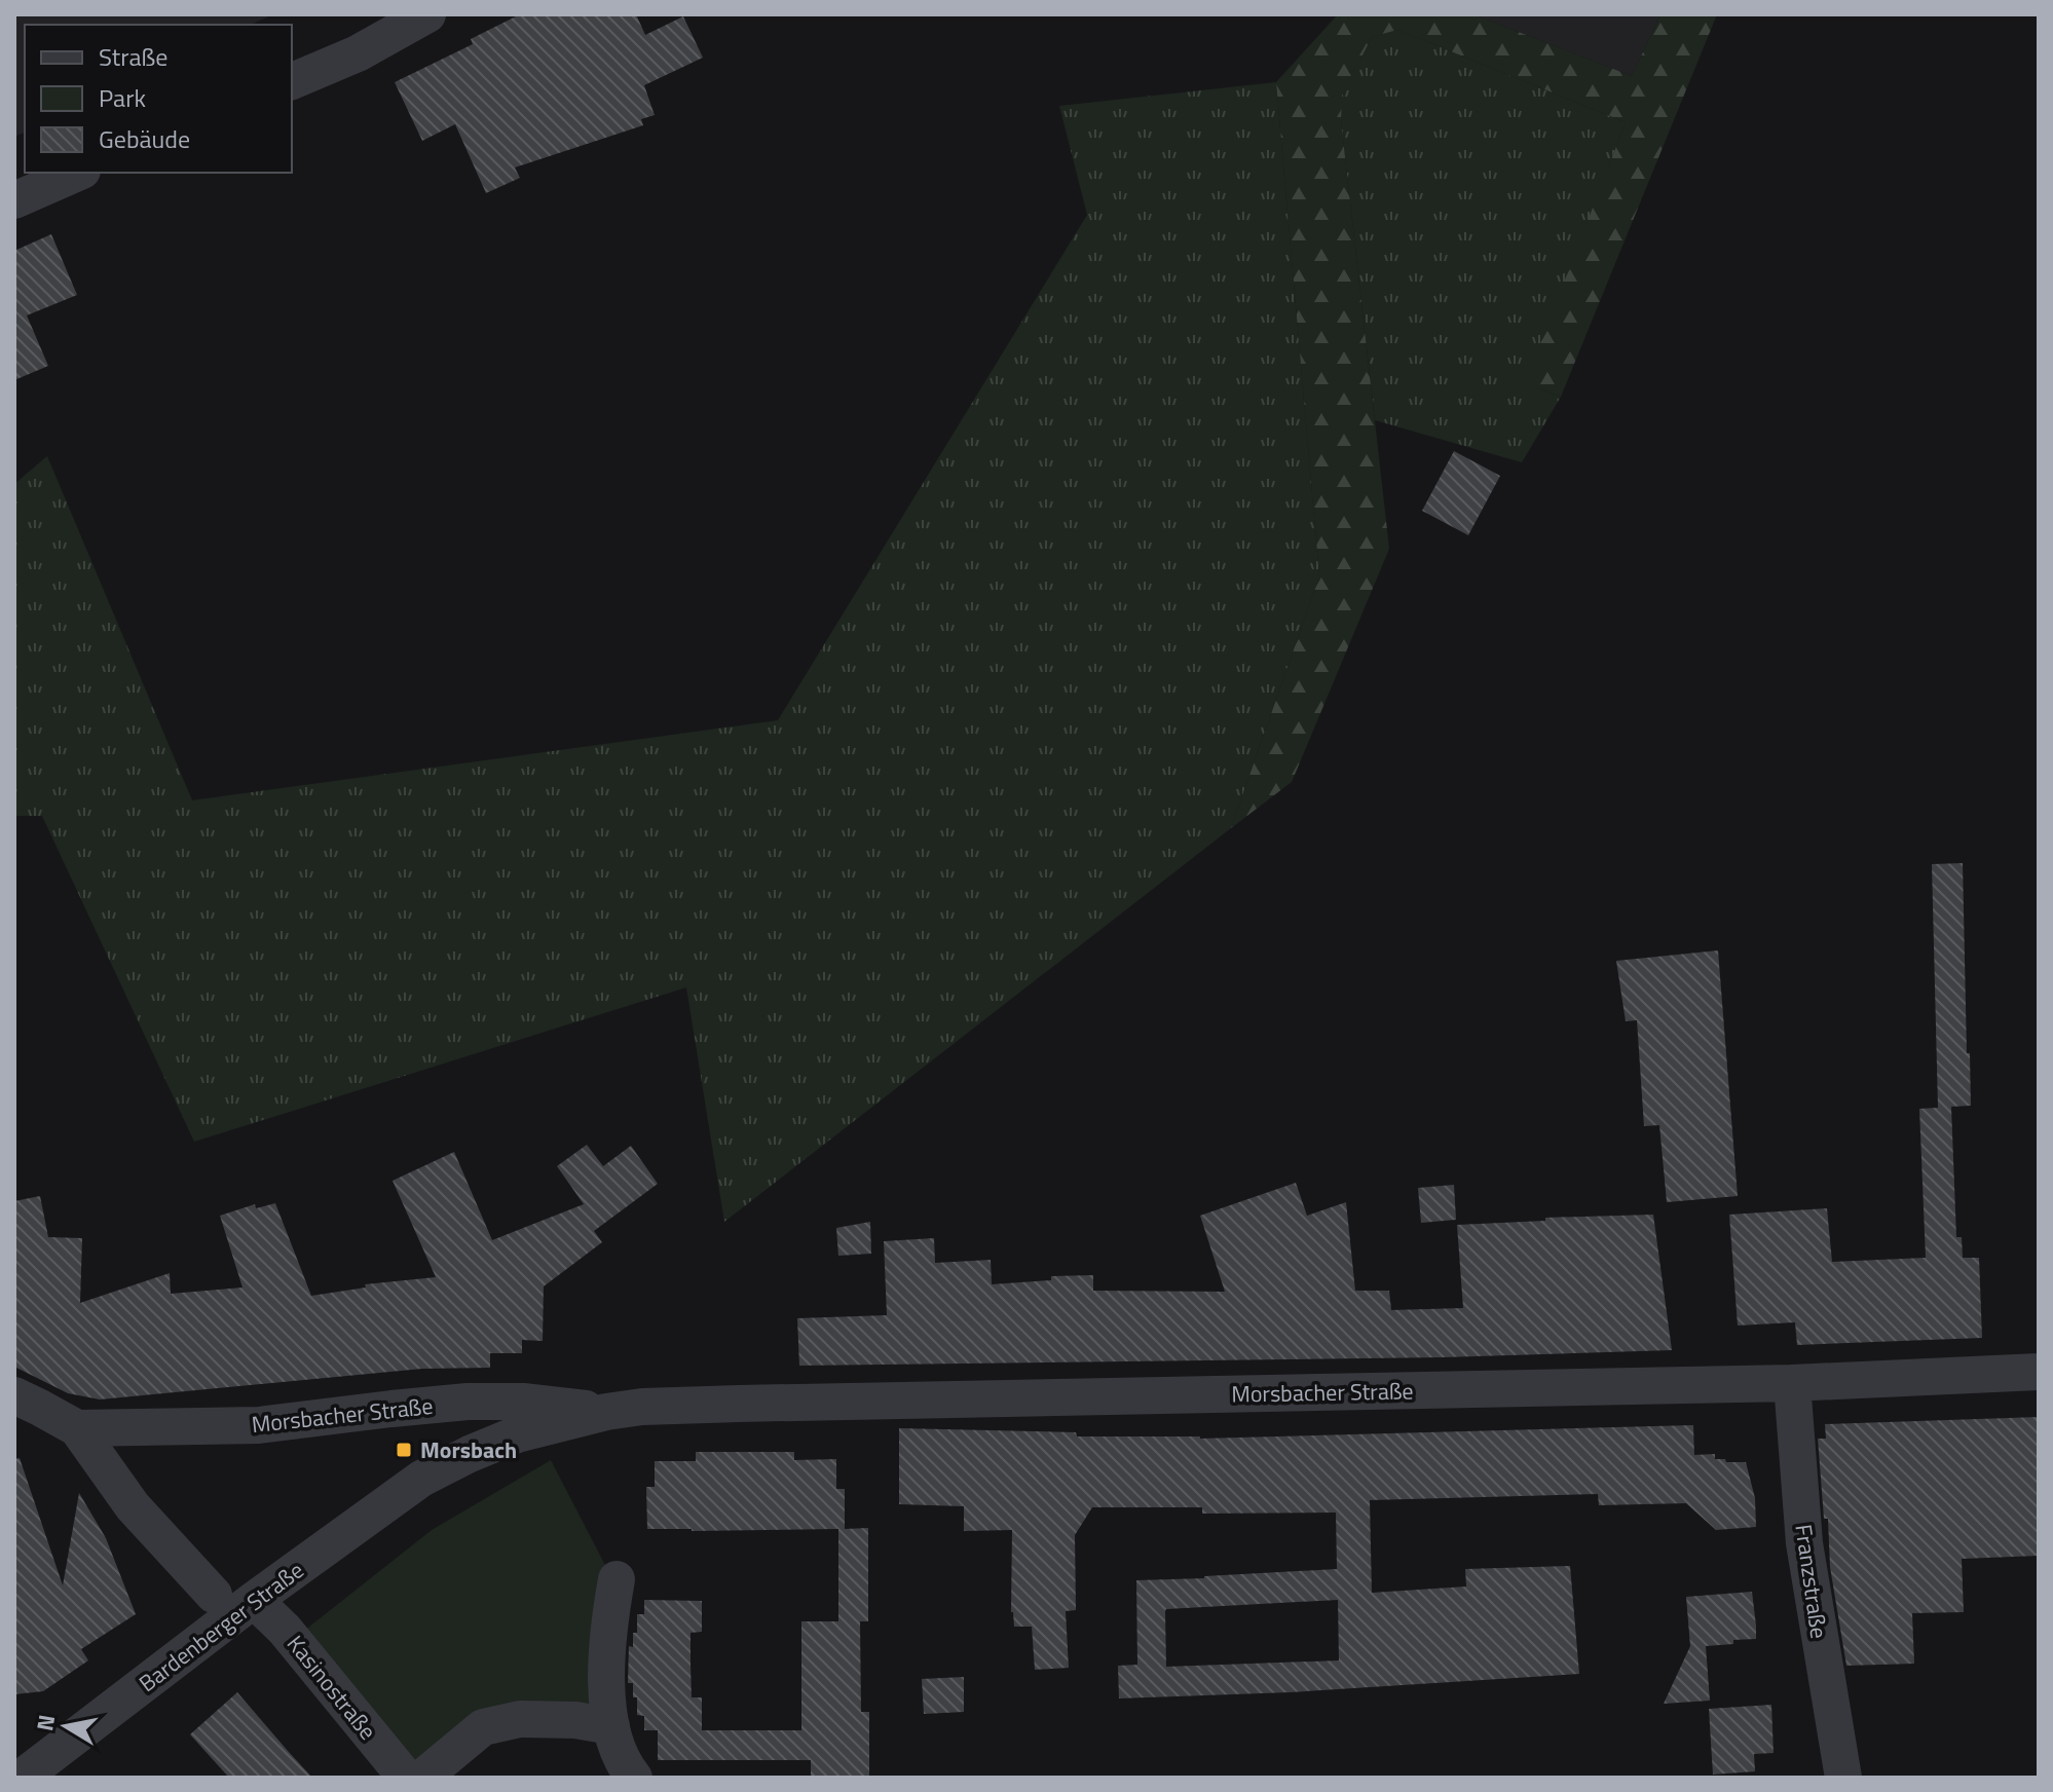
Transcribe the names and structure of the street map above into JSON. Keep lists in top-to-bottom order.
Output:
{
  "streets": {
    "street": [
      "Morsbacher Straße",
      "Franzstraße",
      "Bardenberger Straße",
      "Kasinostraße"
    ]
  },
  "crossings": [
    ["Morsbacher Straße", "Franzstraße"],
    ["Morsbacher Straße", "Bardenberger Straße"],
    ["Bardenberger Straße", "Kasinostraße"]
  ],
  "places": {
    "transit": ["Morsbach"]
  },
  "legend": ["Straße", "Park", "Gebäude"],
  "north": "left"
}
